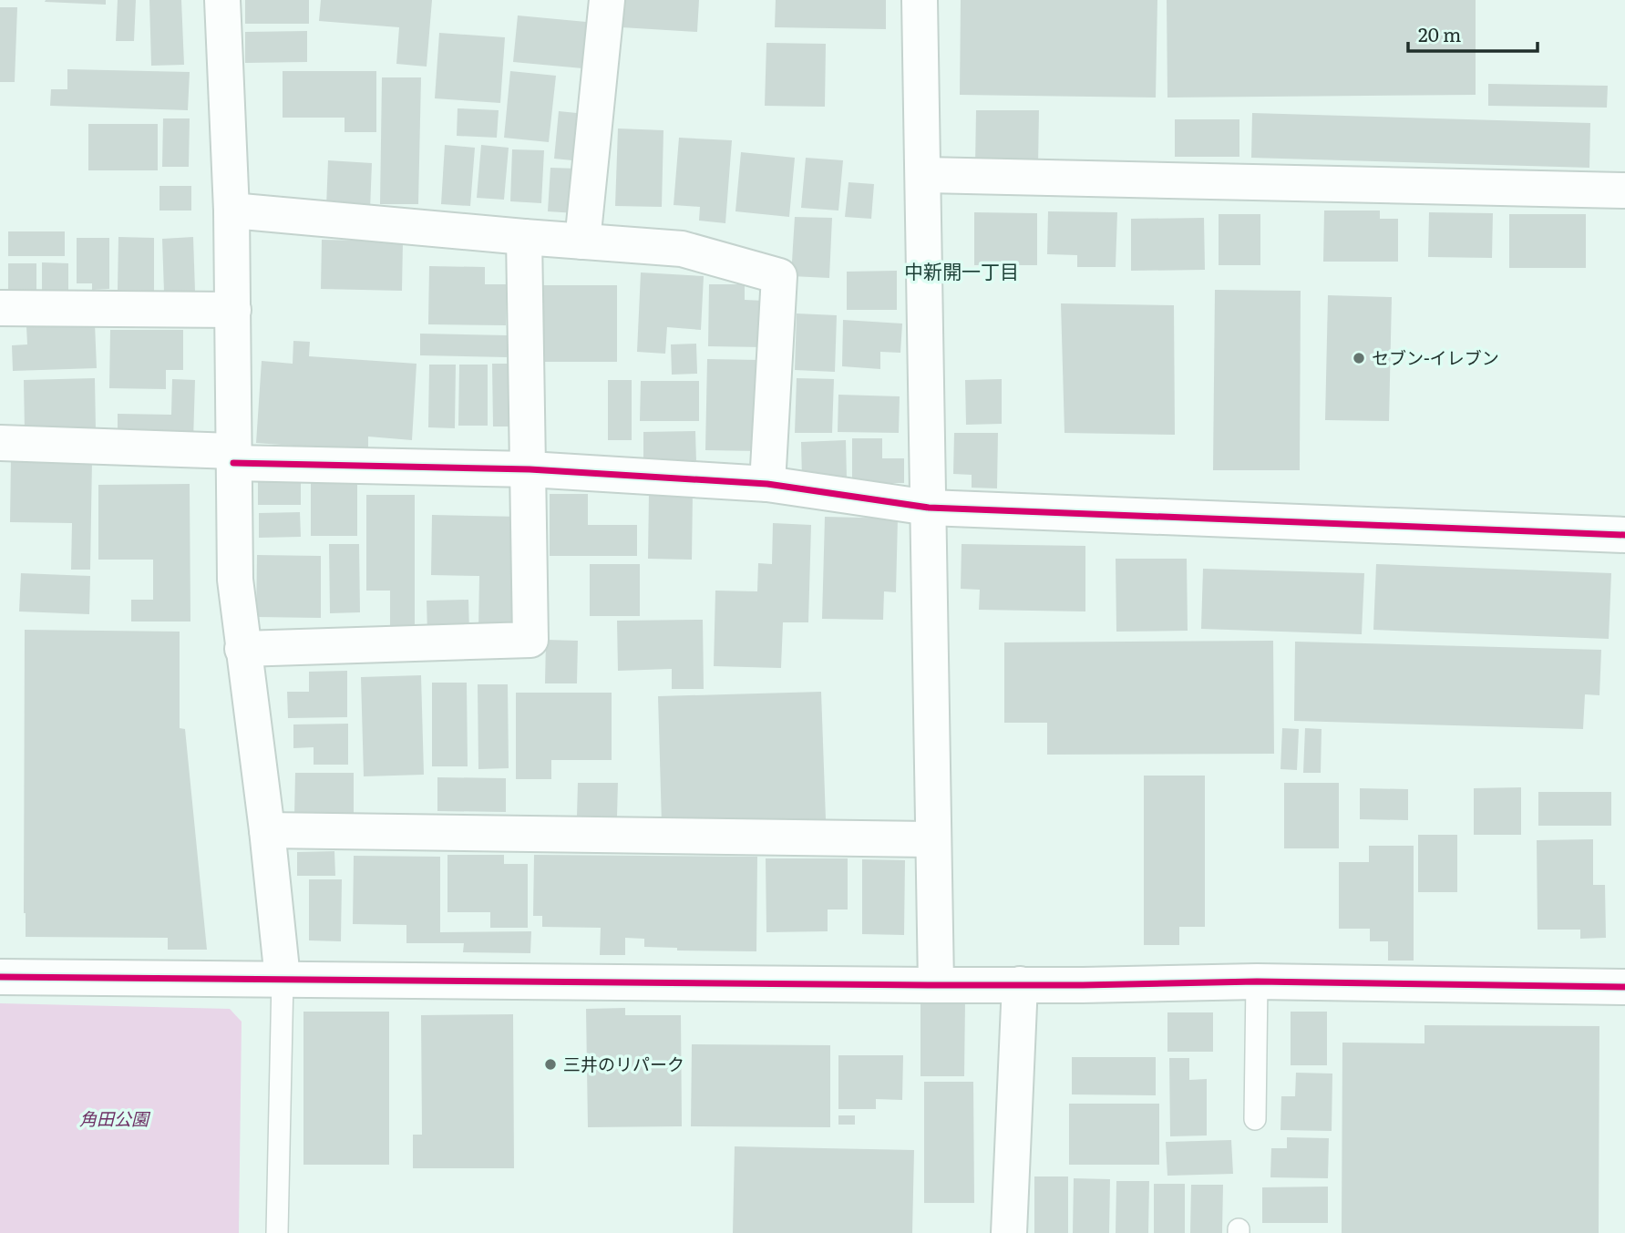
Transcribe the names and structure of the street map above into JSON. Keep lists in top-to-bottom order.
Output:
{
  "districts": ["中新開一丁目"],
  "parks": ["角田公園"],
  "places": ["セブン-イレブン", "三井のリパーク"],
  "scale_bar": "20 m"
}
